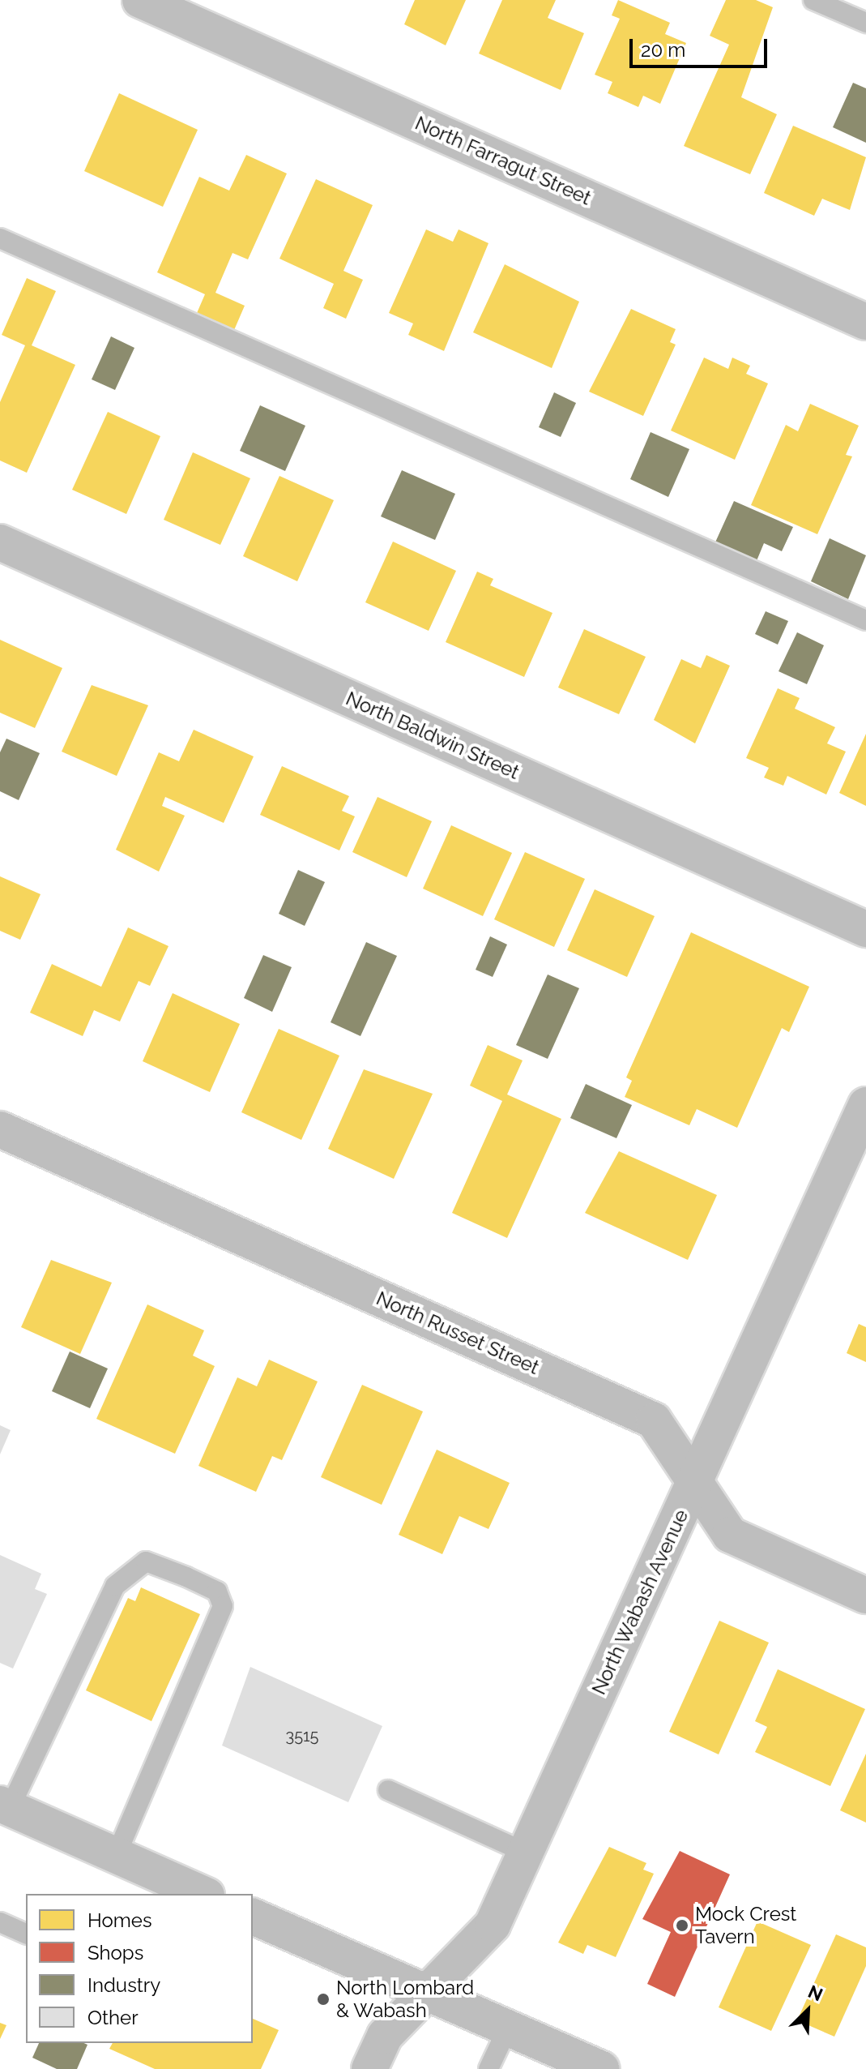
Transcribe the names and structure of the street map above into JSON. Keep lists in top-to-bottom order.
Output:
{
  "streets": {
    "street": [
      "North Farragut Street",
      "North Baldwin Street",
      "North Russet Street",
      "North Wabash Avenue"
    ]
  },
  "crossings": [
    ["North Russet Street", "North Wabash Avenue"]
  ],
  "places": ["Mock Crest Tavern", "North Lombard & Wabash"],
  "house_numbers": ["3515"],
  "legend": [
    "Homes",
    "Shops",
    "Industry",
    "Other"
  ],
  "scale_bar": "20 m",
  "north": "top right"
}
